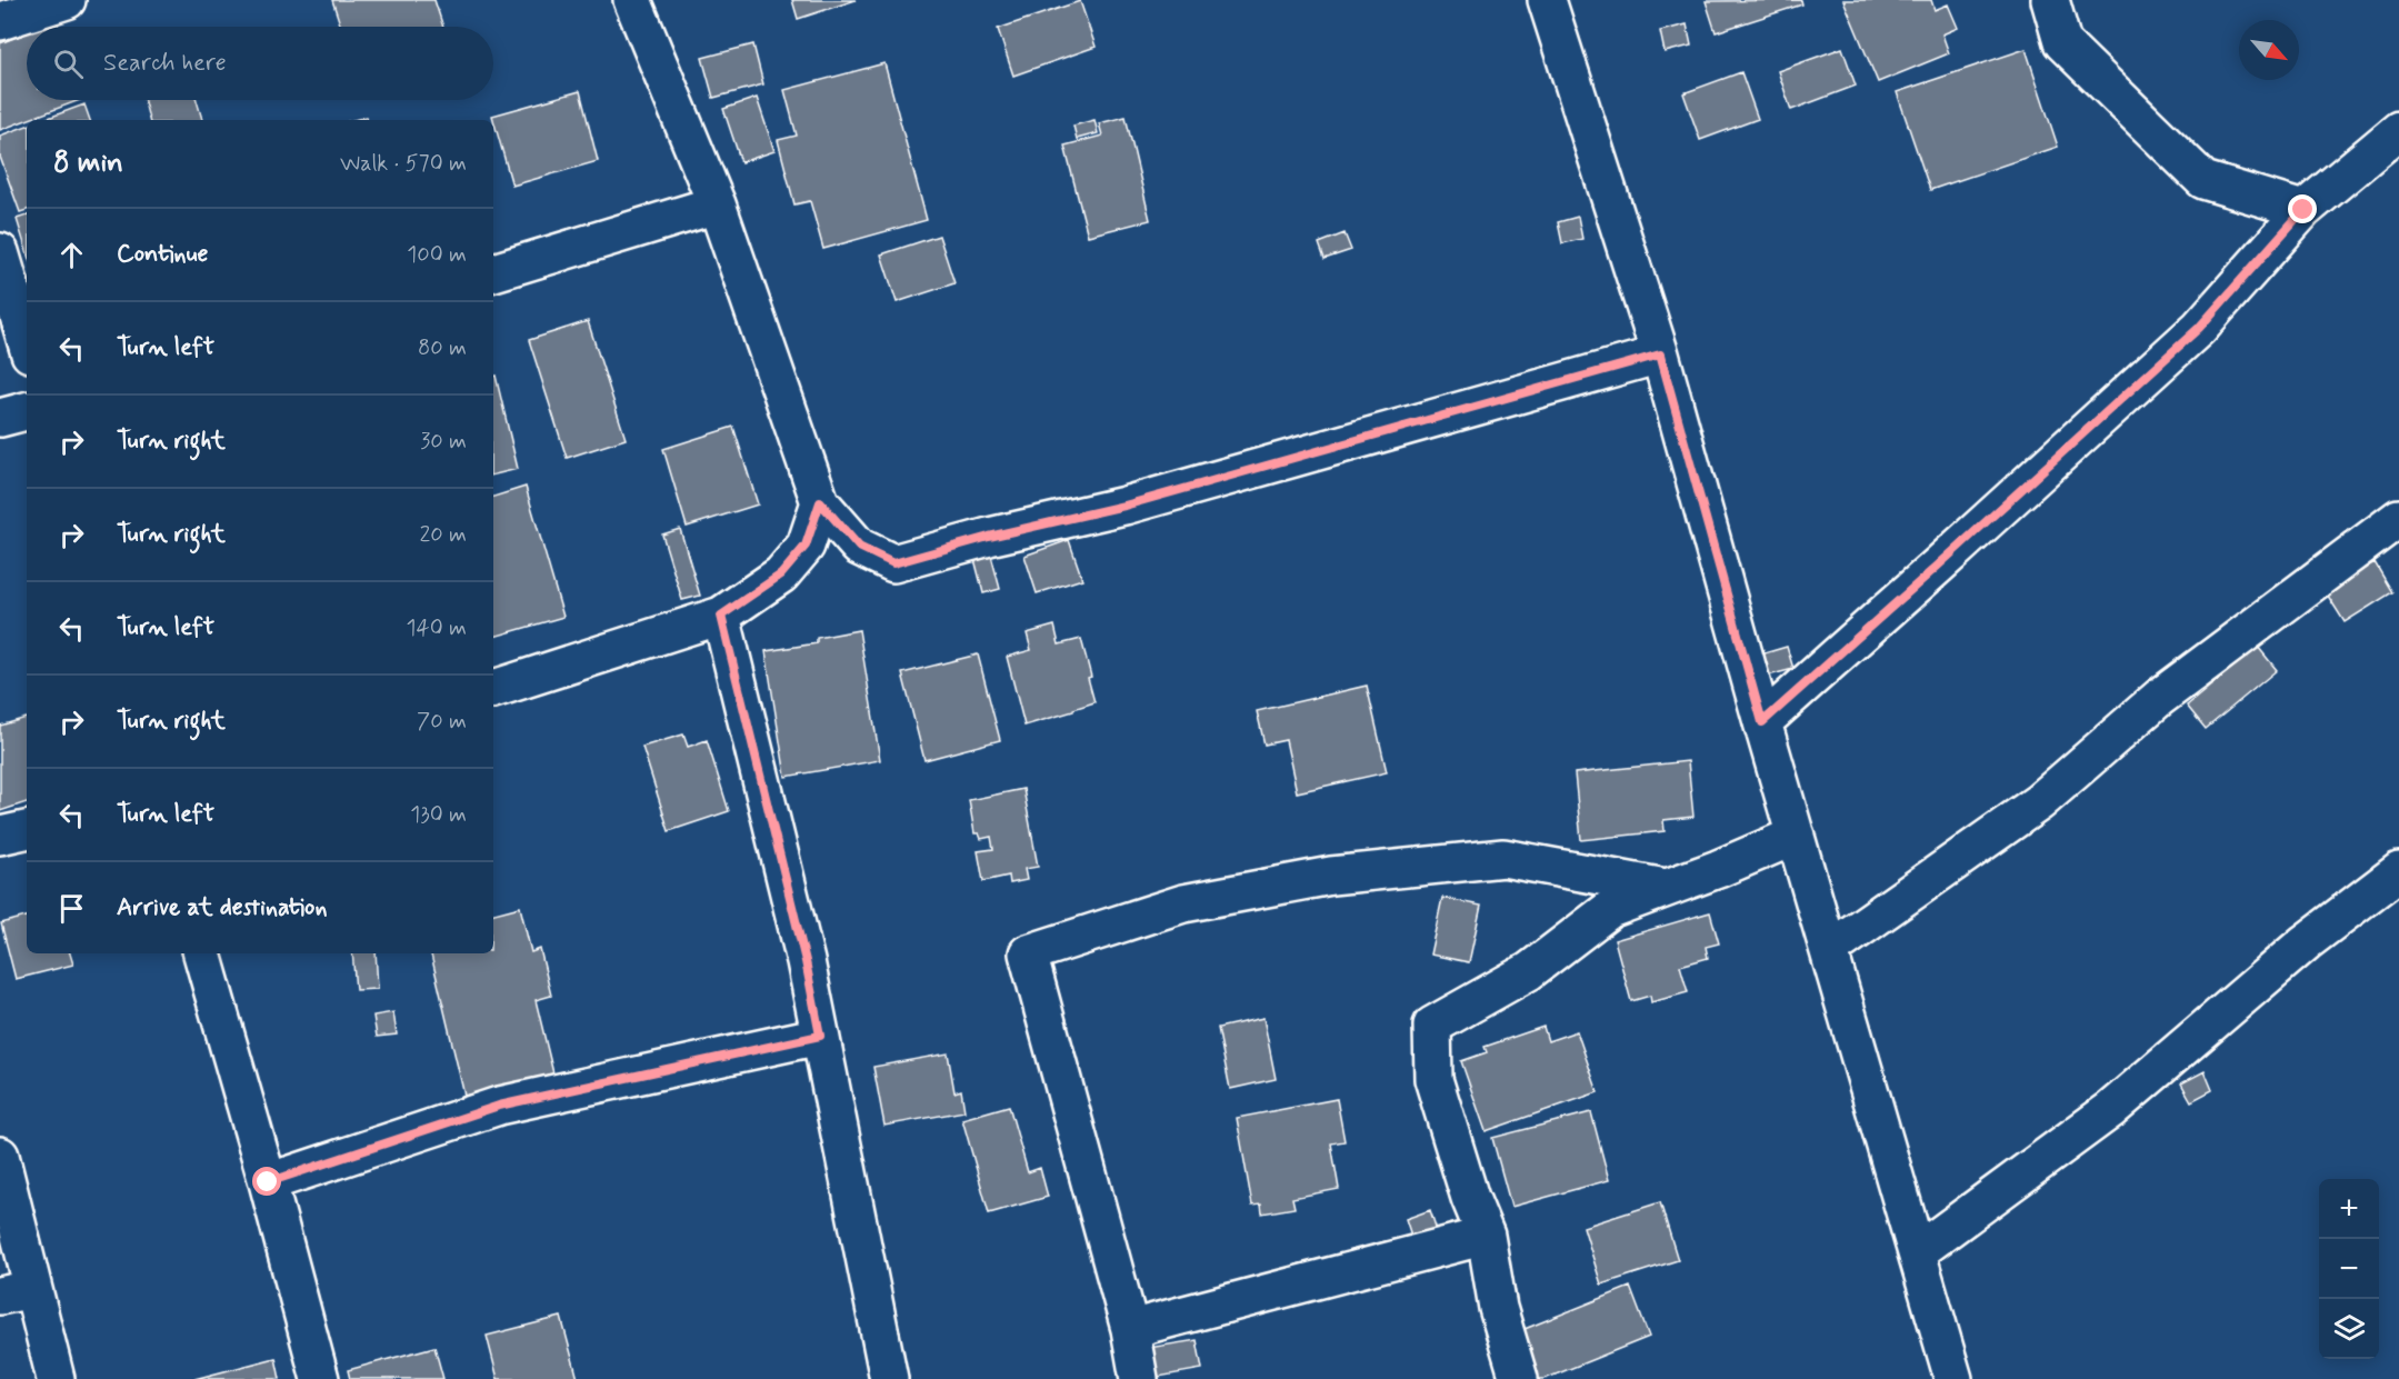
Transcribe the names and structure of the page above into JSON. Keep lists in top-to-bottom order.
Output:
{
  "north": "bottom right",
  "page": {
    "search": "Search here",
    "heading": ["8 min", "Walk · 570 m"],
    "list": [
      ["Continue", "100 m"],
      ["Turn left", "80 m"],
      ["Turn right", "30 m"],
      ["Turn right", "20 m"],
      ["Turn left", "140 m"],
      ["Turn right", "70 m"],
      ["Turn left", "130 m"],
      "Arrive at destination"
    ],
    "map_buttons": ["+", "−"]
  }
}
